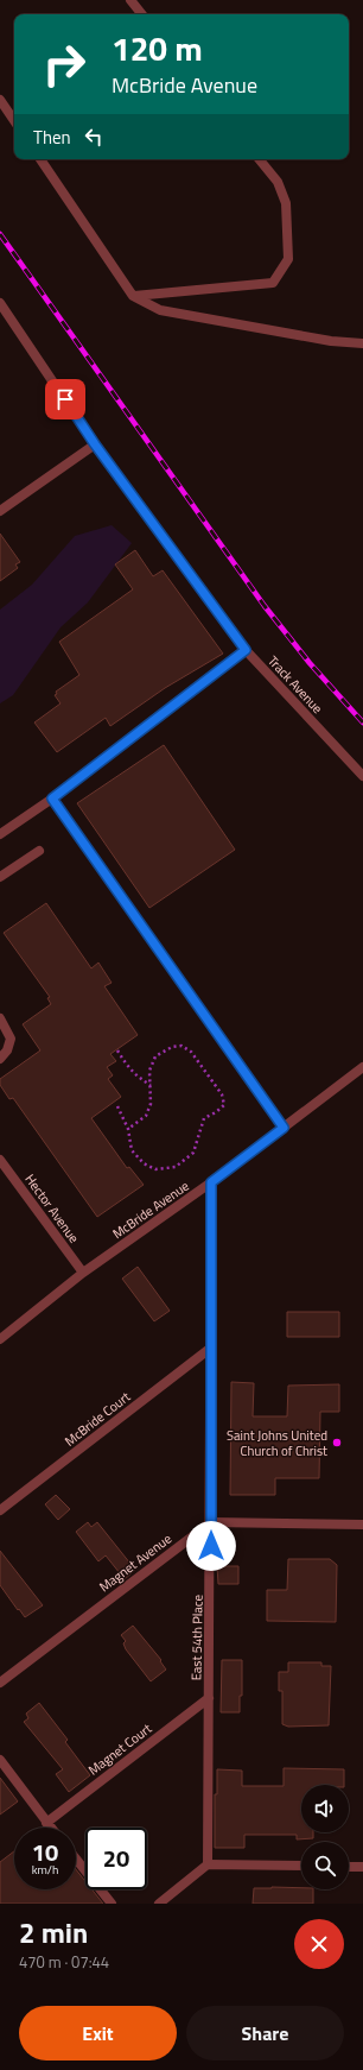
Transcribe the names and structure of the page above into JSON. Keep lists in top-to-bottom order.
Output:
{
  "streets": {
    "street": [
      "Track Avenue",
      "Hector Avenue",
      "McBride Avenue",
      "McBride Court",
      "Magnet Avenue",
      "East 54th Place",
      "Magnet Court"
    ]
  },
  "crossings": [
    ["Hector Avenue", "McBride Avenue"],
    ["McBride Avenue", "East 54th Place"],
    ["McBride Court", "East 54th Place"],
    ["Magnet Avenue", "East 54th Place"],
    ["East 54th Place", "Magnet Court"]
  ],
  "places": ["Saint Johns United Church of Christ"],
  "page": {
    "turn": ["120 m", "McBride Avenue"],
    "then": "Then",
    "speed": "10 km/h",
    "limit": "20",
    "heading": ["2 min", "470 m · 07:44"],
    "buttons": ["Exit", "Share"]
  }
}
